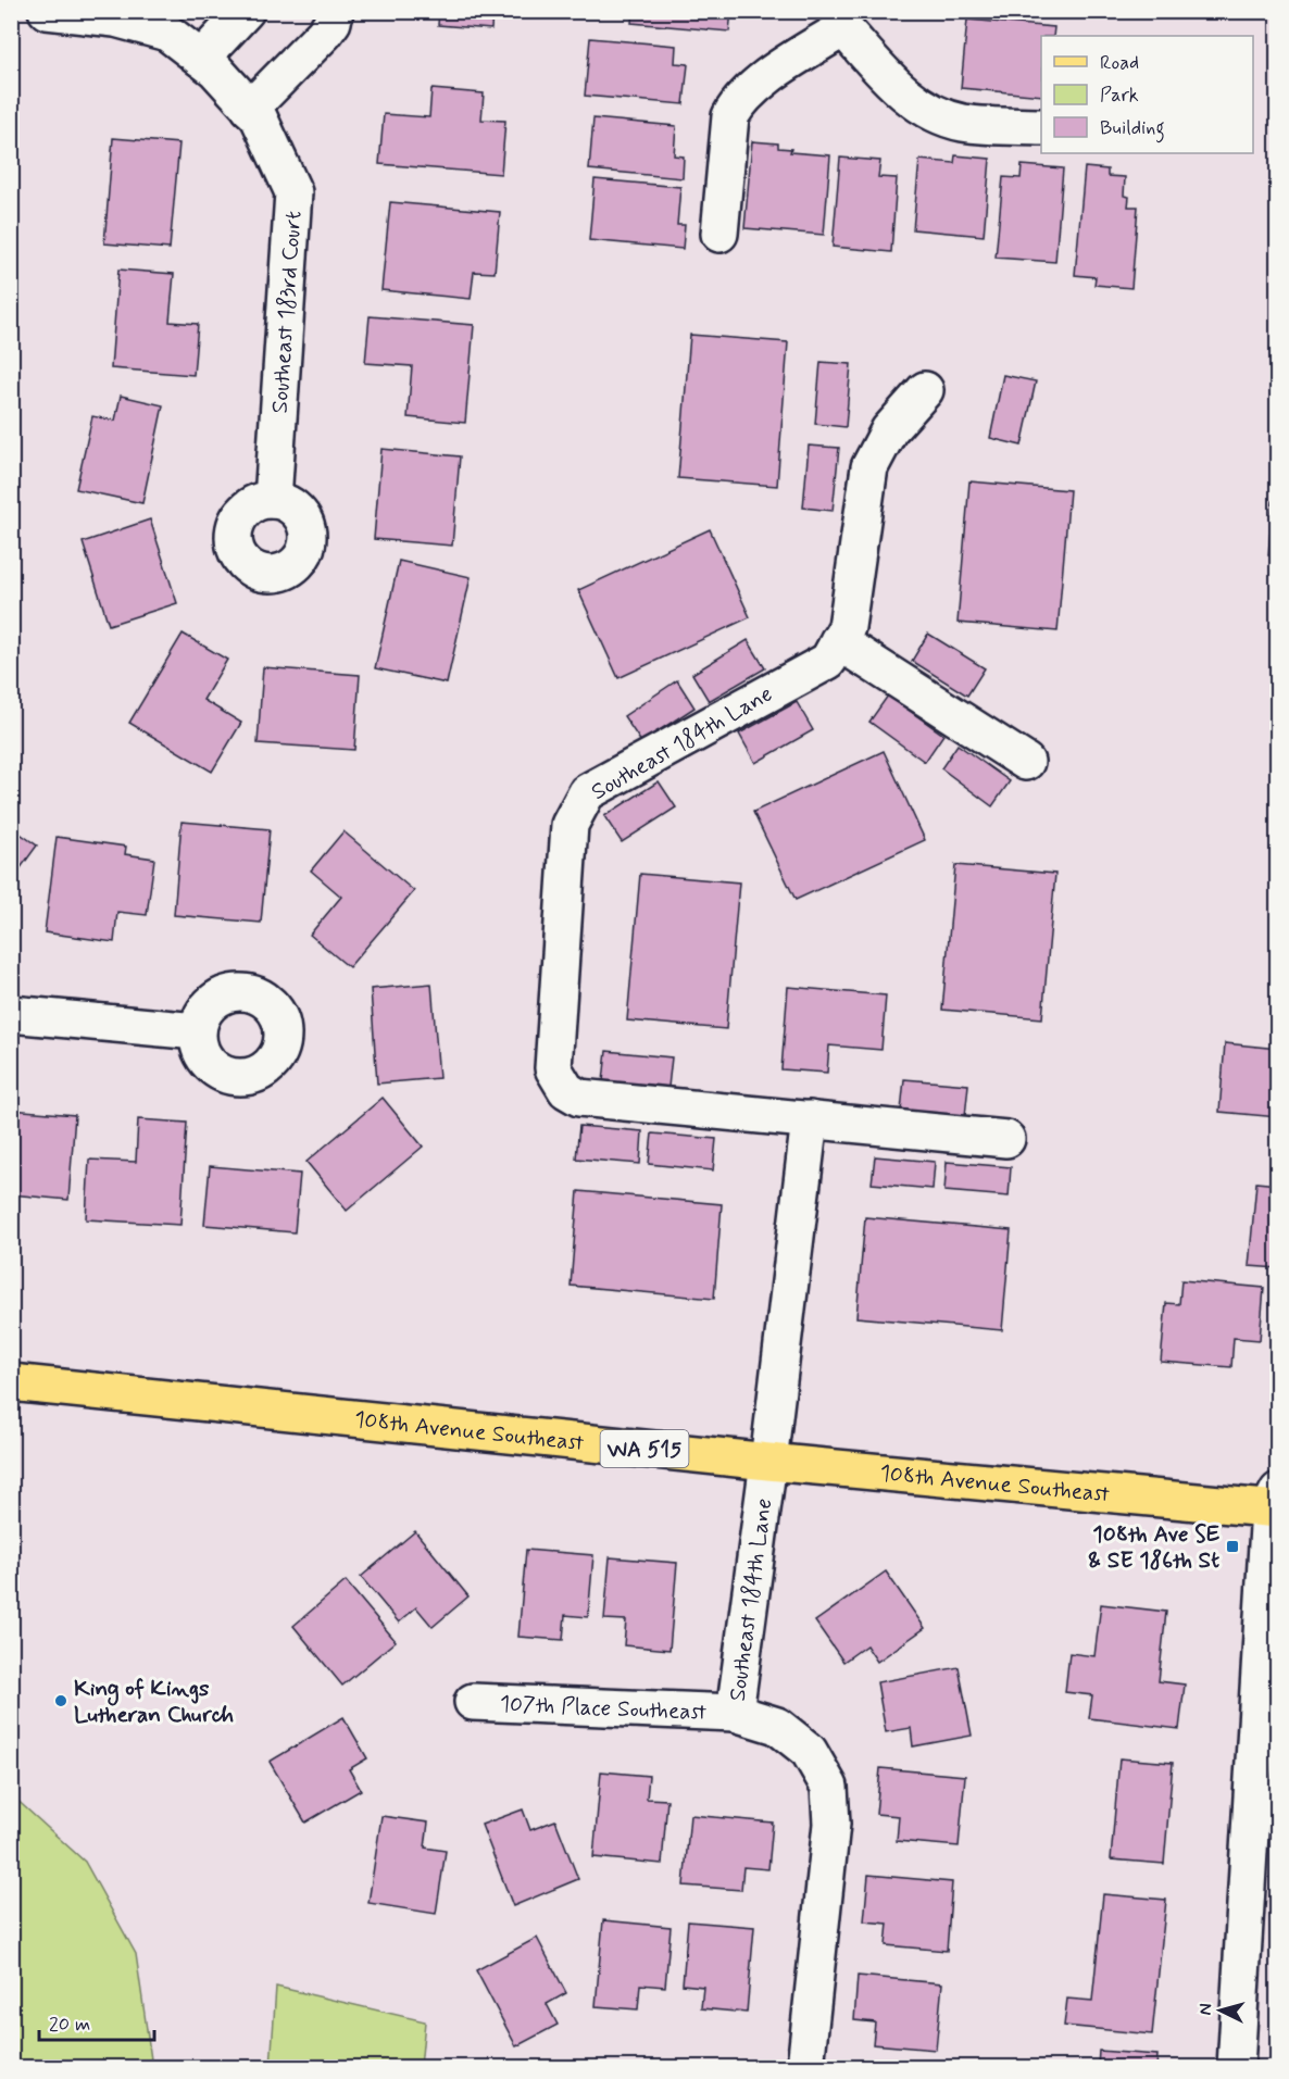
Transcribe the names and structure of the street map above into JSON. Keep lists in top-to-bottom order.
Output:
{
  "streets": {
    "main road": ["108th Avenue Southeast", "WA 515"],
    "street": ["Southeast 183rd Court", "Southeast 184th Lane", "107th Place Southeast"]
  },
  "crossings": [
    ["Southeast 184th Lane", "108th Avenue Southeast"],
    ["Southeast 184th Lane", "107th Place Southeast"]
  ],
  "places": {
    "transit": ["108th Ave SE & SE 186th St"],
    "other": ["King of Kings Lutheran Church"]
  },
  "legend": ["Road", "Park", "Building"],
  "scale_bar": "20 m",
  "north": "left"
}
